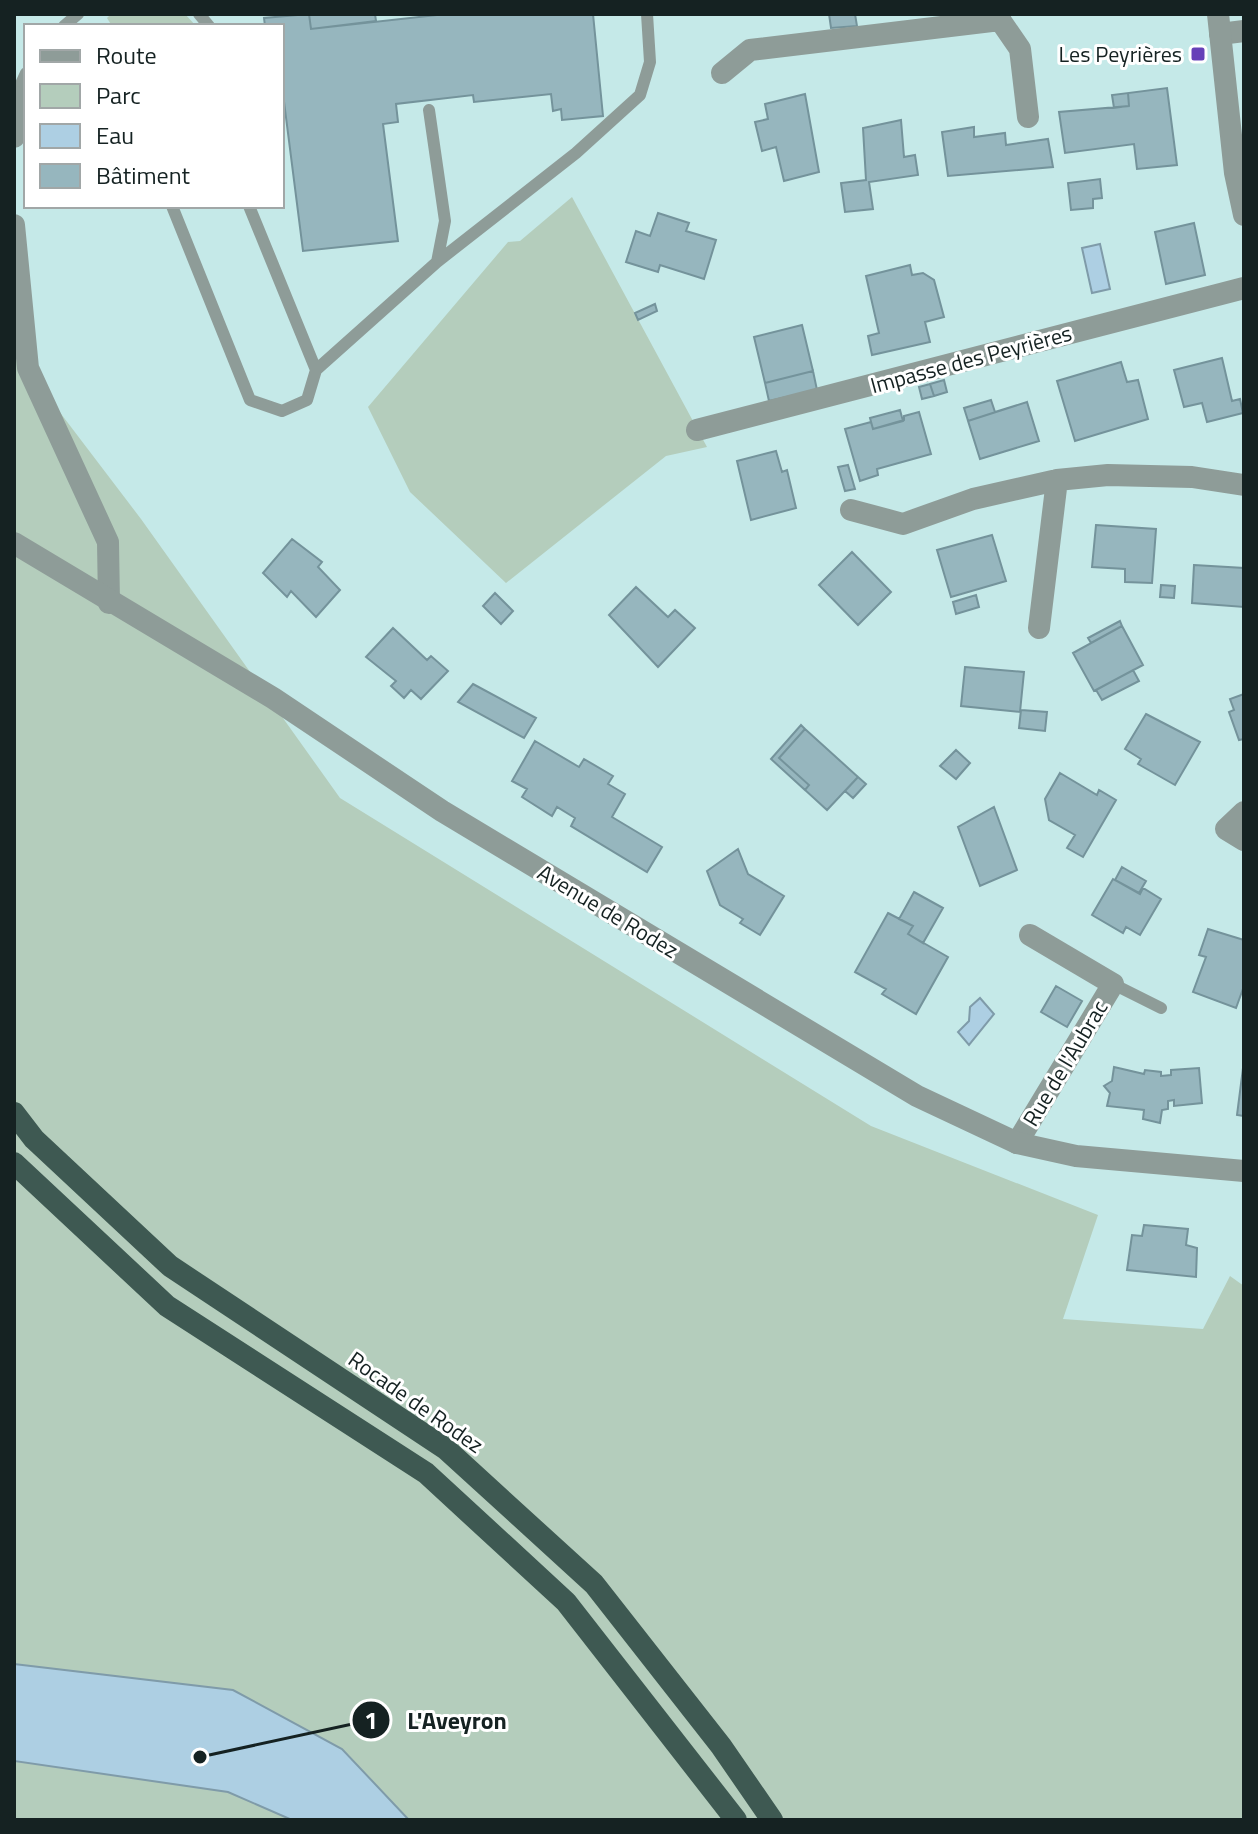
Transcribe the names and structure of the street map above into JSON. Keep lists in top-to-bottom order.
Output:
{
  "streets": {
    "highway": ["Rocade de Rodez"],
    "street": ["Impasse des Peyrières", "Avenue de Rodez", "Rue de l'Aubrac"]
  },
  "crossings": [
    ["Avenue de Rodez", "Rue de l'Aubrac"]
  ],
  "places": {
    "transit": ["Les Peyrières"],
    "other": ["L'Aveyron"]
  },
  "legend": [
    "Route",
    "Parc",
    "Eau",
    "Bâtiment"
  ]
}
